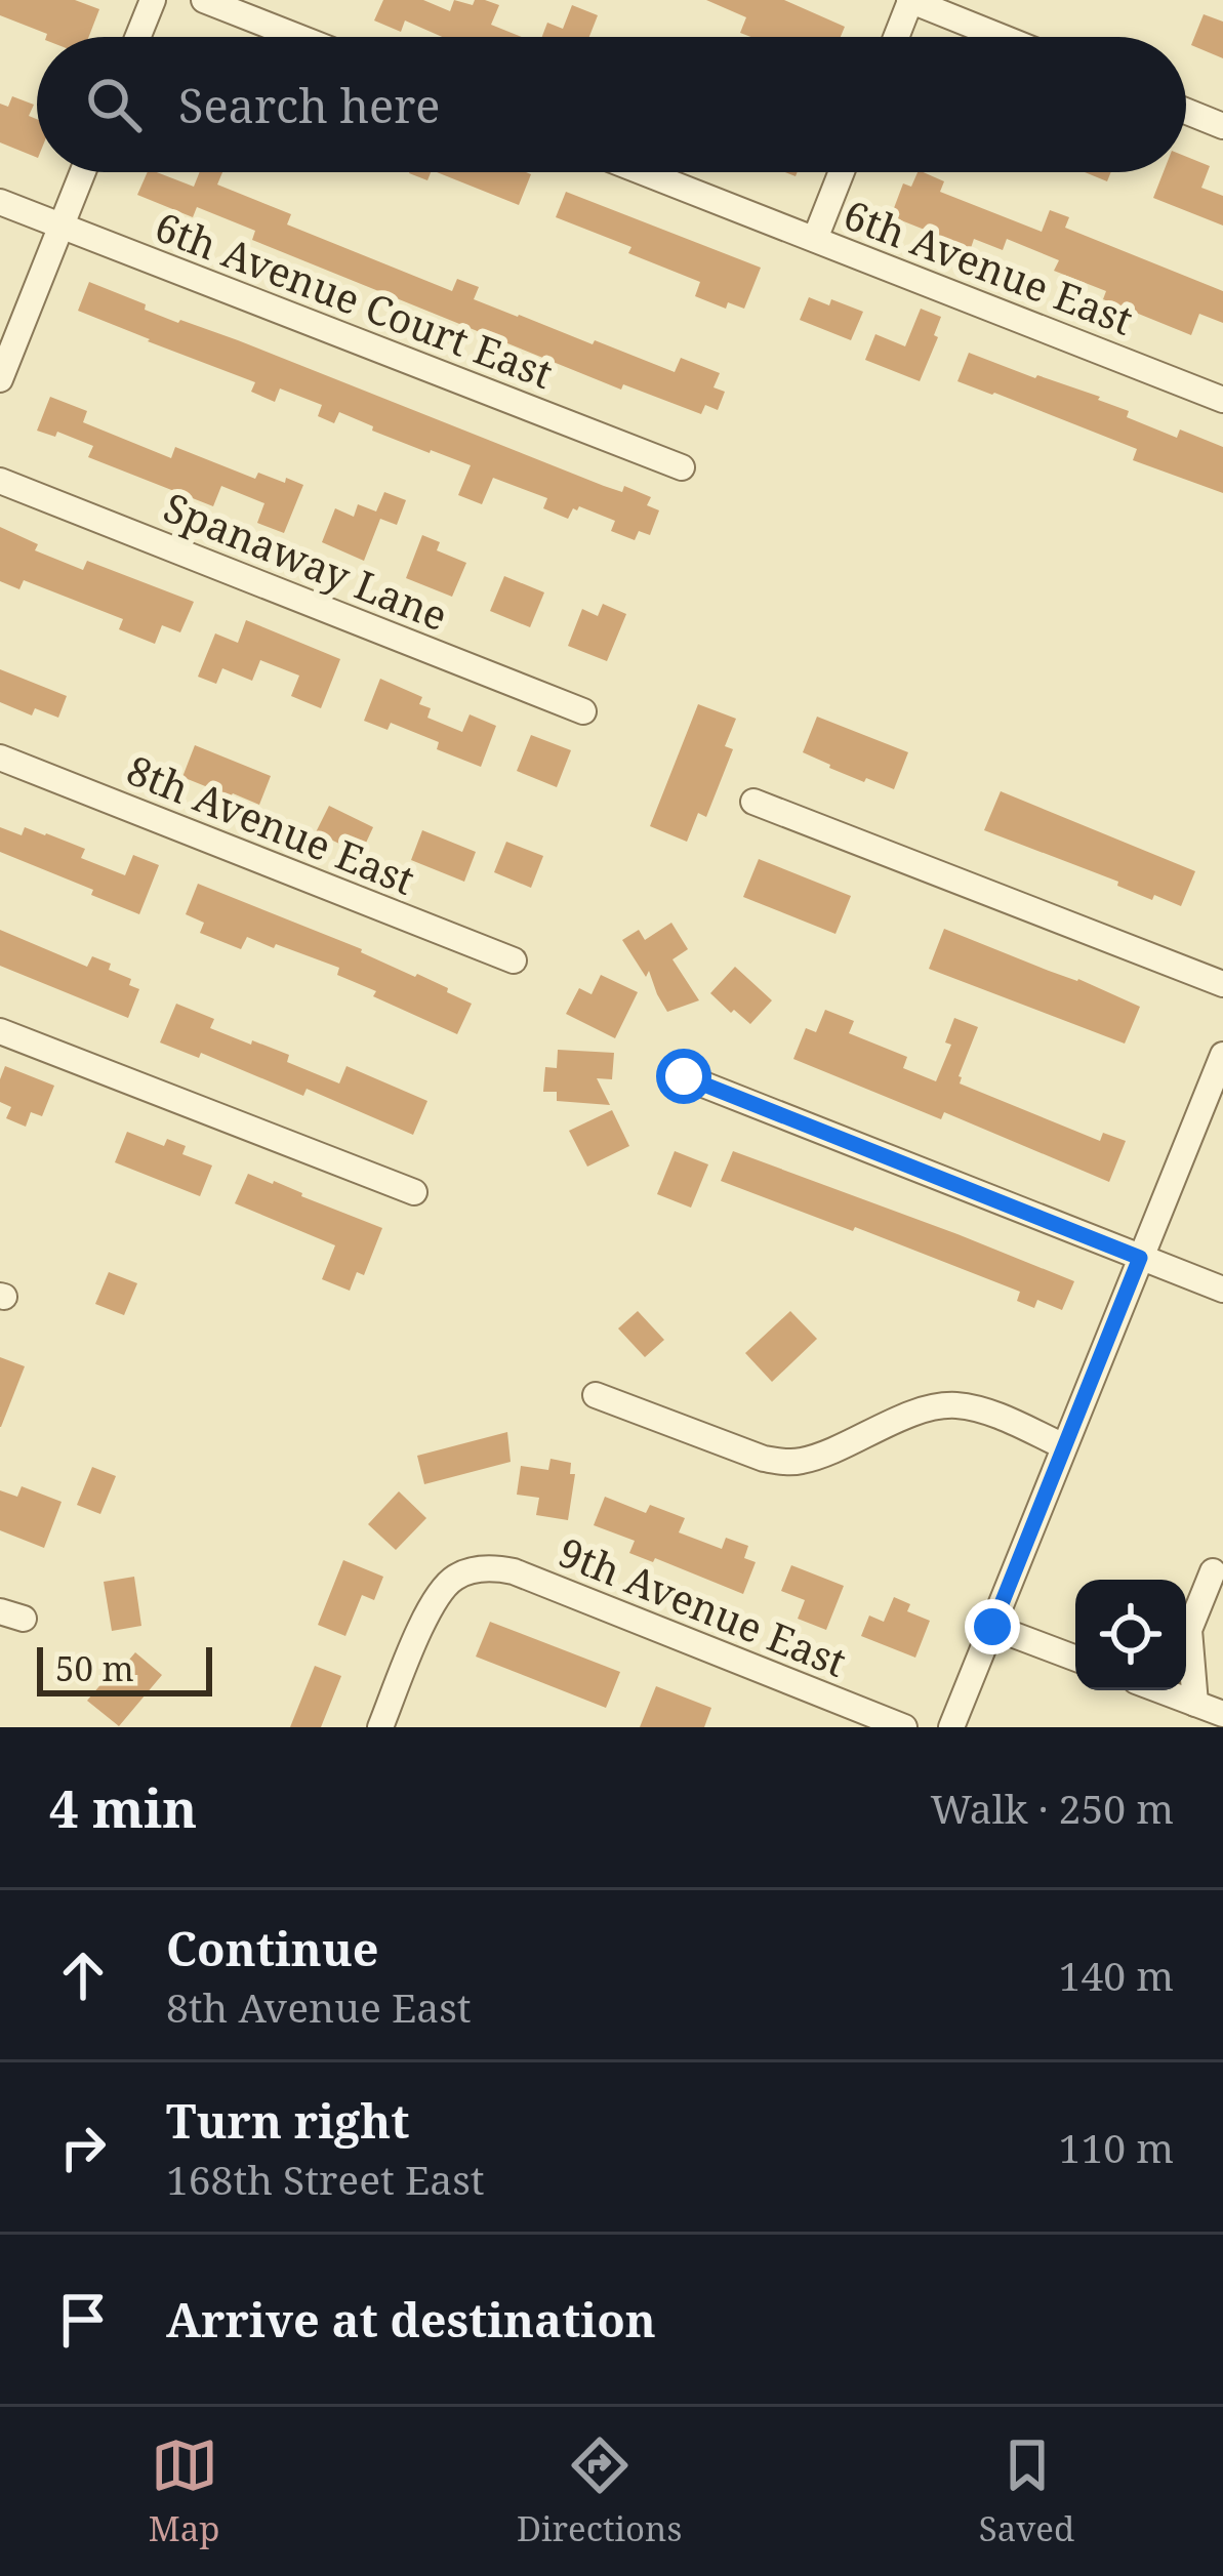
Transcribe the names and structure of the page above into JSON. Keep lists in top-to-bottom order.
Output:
{
  "streets": {
    "street": [
      "6th Avenue East",
      "6th Avenue Court East",
      "Spanaway Lane",
      "8th Avenue East",
      "9th Avenue East"
    ]
  },
  "scale_bar": "50 m",
  "page": {
    "search": "Search here",
    "scale": "50 m",
    "heading": ["4 min", "Walk · 250 m"],
    "list": [
      ["Continue", "8th Avenue East", "140 m"],
      ["Turn right", "168th Street East", "110 m"],
      "Arrive at destination"
    ],
    "nav": ["Map", "Directions", "Saved"]
  }
}
